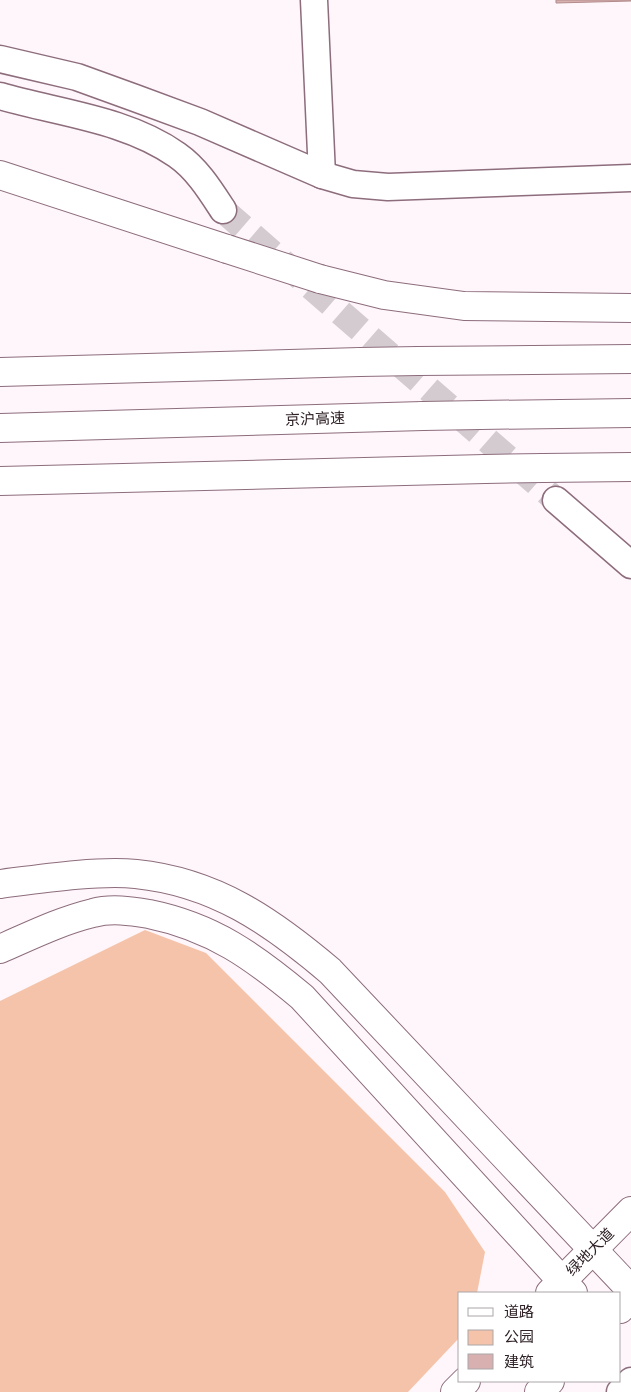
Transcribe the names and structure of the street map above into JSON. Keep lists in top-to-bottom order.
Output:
{
  "streets": {
    "main road": ["京沪高速", "绿地大道"]
  },
  "legend": ["道路", "公园", "建筑"]
}
